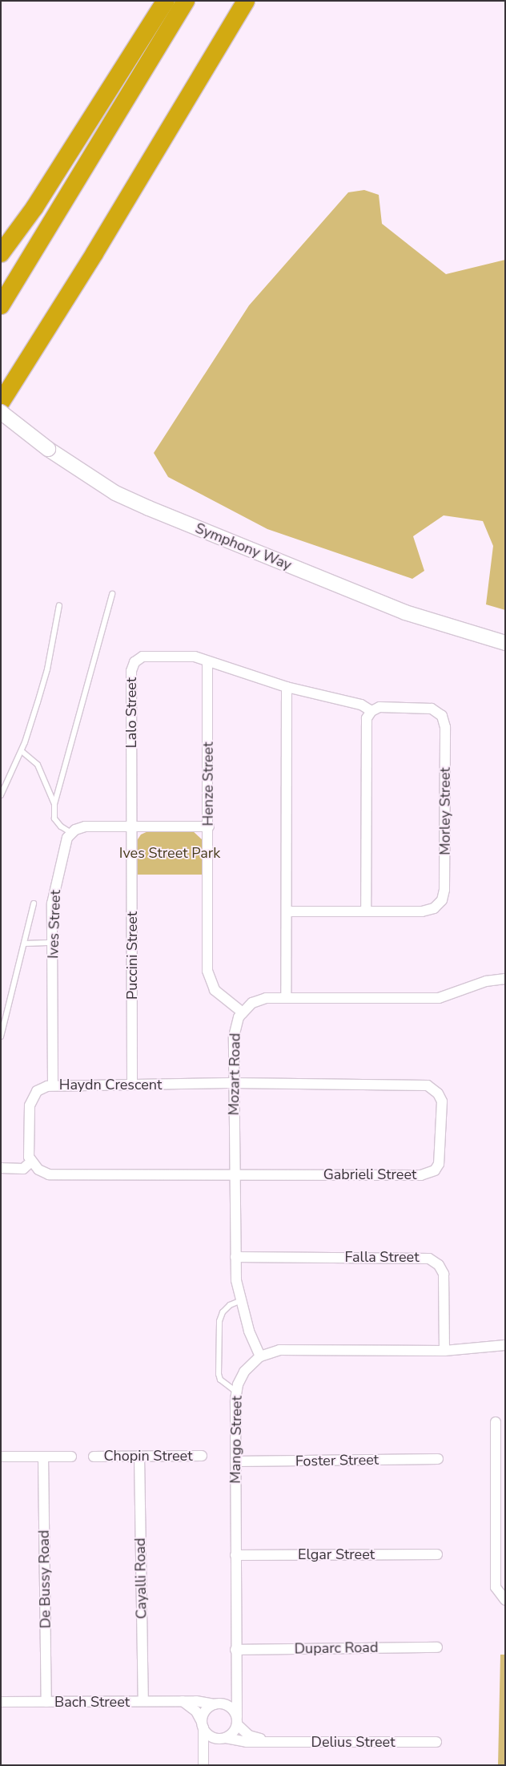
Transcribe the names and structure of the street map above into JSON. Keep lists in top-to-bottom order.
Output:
{
  "streets": {
    "main road": ["Symphony Way"],
    "street": [
      "Lalo Street",
      "Henze Street",
      "Morley Street",
      "Ives Street",
      "Puccini Street",
      "Mozart Road",
      "Haydn Crescent",
      "Gabrieli Street",
      "Falla Street",
      "Mango Street",
      "Chopin Street",
      "Foster Street",
      "Elgar Street",
      "Cayalli Road",
      "De Bussy Road",
      "Duparc Road",
      "Bach Street",
      "Delius Street"
    ]
  },
  "crossings": [
    ["Lalo Street", "Henze Street"],
    ["Lalo Street", "Morley Street"],
    ["Lalo Street", "Puccini Street"],
    ["Henze Street", "Mozart Road"],
    ["Ives Street", "Haydn Crescent"],
    ["Puccini Street", "Haydn Crescent"],
    ["Mozart Road", "Haydn Crescent"],
    ["Mozart Road", "Gabrieli Street"],
    ["Mozart Road", "Falla Street"],
    ["Mozart Road", "Mango Street"],
    ["Haydn Crescent", "Gabrieli Street"],
    ["Falla Street", "Mango Street"],
    ["Mango Street", "Foster Street"],
    ["Mango Street", "Elgar Street"],
    ["Mango Street", "Duparc Road"],
    ["Mango Street", "Bach Street"],
    ["Mango Street", "Delius Street"],
    ["Chopin Street", "Cayalli Road"],
    ["Cayalli Road", "Bach Street"],
    ["De Bussy Road", "Bach Street"],
    ["Bach Street", "Delius Street"]
  ],
  "parks": ["Ives Street Park"]
}
